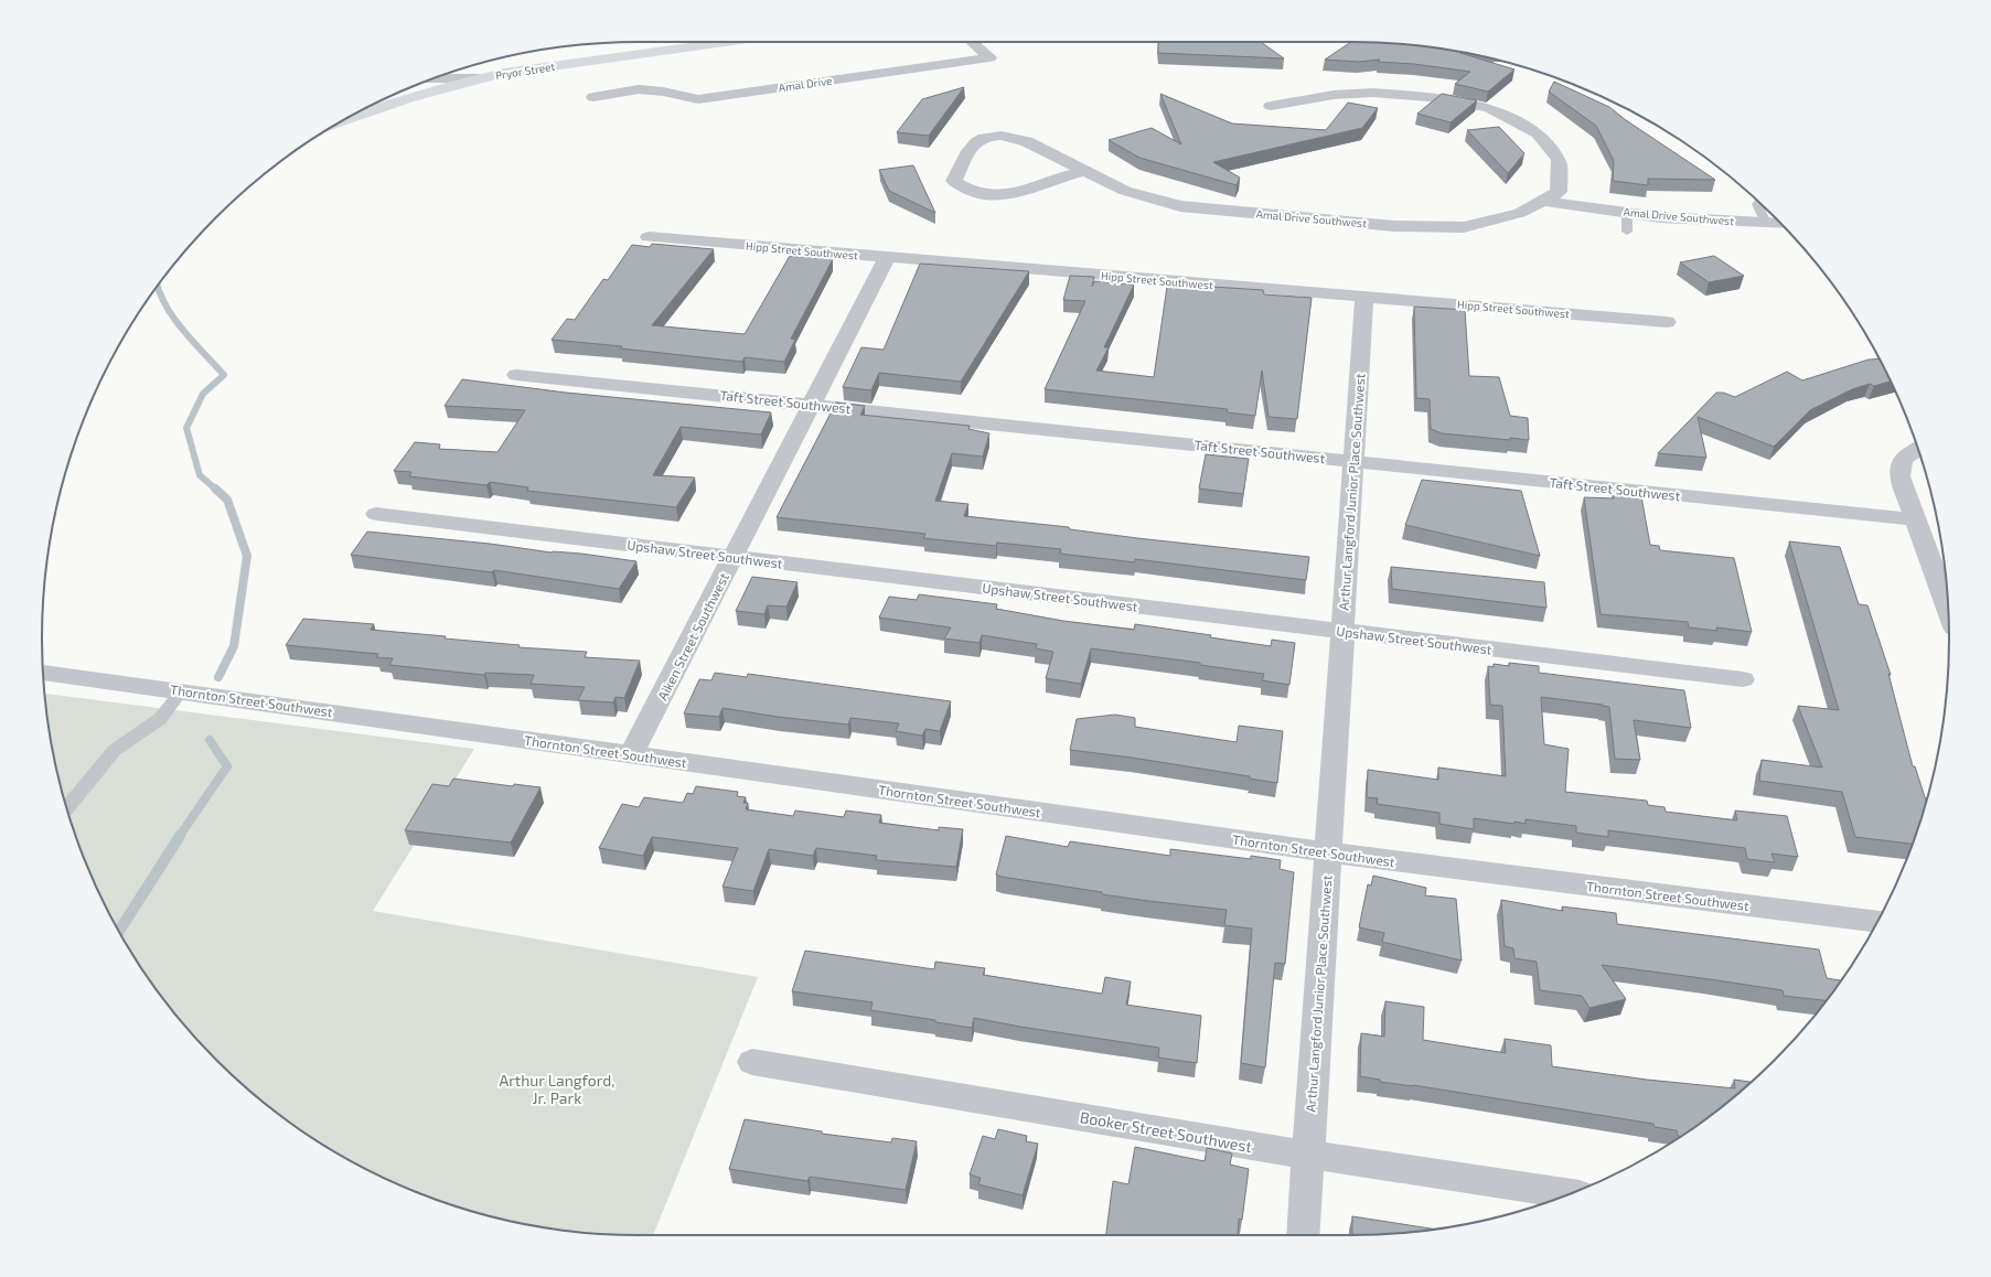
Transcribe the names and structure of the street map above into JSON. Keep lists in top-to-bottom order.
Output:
{
  "streets": {
    "main road": ["Pryor Street"],
    "street": [
      "Amal Drive",
      "Amal Drive Southwest",
      "Hipp Street Southwest",
      "Taft Street Southwest",
      "Arthur Langford Junior Place Southwest",
      "Upshaw Street Southwest",
      "Aiken Street Southwest",
      "Thornton Street Southwest",
      "Booker Street Southwest"
    ]
  },
  "crossings": [
    ["Hipp Street Southwest", "Arthur Langford Junior Place Southwest"],
    ["Hipp Street Southwest", "Aiken Street Southwest"],
    ["Taft Street Southwest", "Arthur Langford Junior Place Southwest"],
    ["Taft Street Southwest", "Aiken Street Southwest"],
    ["Arthur Langford Junior Place Southwest", "Upshaw Street Southwest"],
    ["Arthur Langford Junior Place Southwest", "Thornton Street Southwest"],
    ["Arthur Langford Junior Place Southwest", "Booker Street Southwest"],
    ["Upshaw Street Southwest", "Aiken Street Southwest"],
    ["Aiken Street Southwest", "Thornton Street Southwest"]
  ],
  "parks": ["Arthur Langford, Jr. Park"]
}
